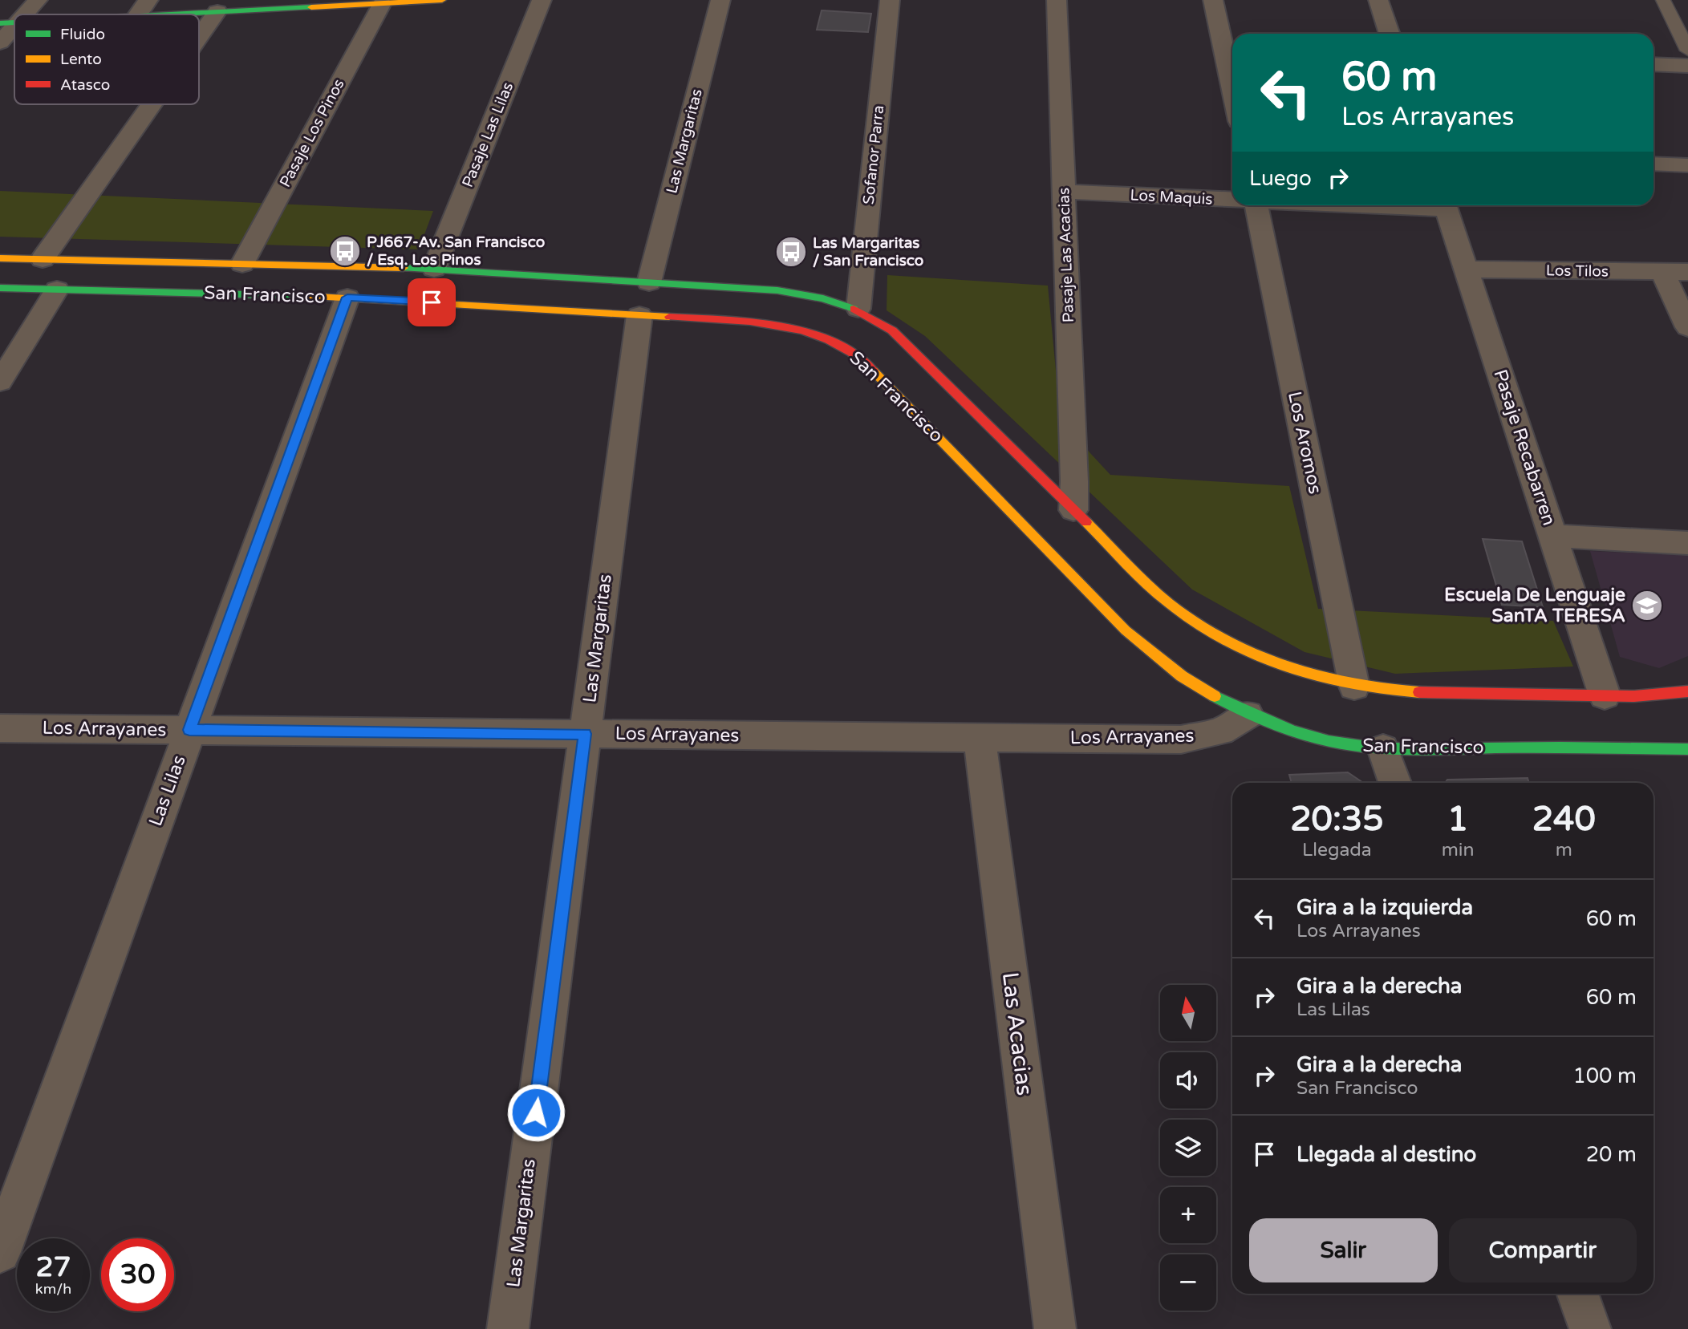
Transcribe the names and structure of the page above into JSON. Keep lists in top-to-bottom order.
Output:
{
  "streets": {
    "main road": ["San Francisco"],
    "street": [
      "Pasaje Los Pinos",
      "Pasaje Las Lilas",
      "Las Margaritas",
      "Sofanor Parra",
      "Los Maquis",
      "Pasaje Las Acacias",
      "Los Tilos",
      "Los Aromos",
      "Pasaje Recabarren",
      "Los Arrayanes",
      "Las Lilas",
      "Las Acacias"
    ]
  },
  "crossings": [
    ["Pasaje Los Pinos", "San Francisco"],
    ["Pasaje Las Lilas", "San Francisco"],
    ["Las Margaritas", "San Francisco"],
    ["Las Margaritas", "Los Arrayanes"],
    ["Sofanor Parra", "San Francisco"],
    ["Los Maquis", "Pasaje Las Acacias"],
    ["Pasaje Las Acacias", "San Francisco"],
    ["Los Tilos", "Pasaje Recabarren"],
    ["San Francisco", "Los Aromos"],
    ["San Francisco", "Pasaje Recabarren"],
    ["San Francisco", "Los Arrayanes"],
    ["San Francisco", "Las Lilas"],
    ["Los Arrayanes", "Las Lilas"],
    ["Los Arrayanes", "Las Acacias"]
  ],
  "places": {
    "bus stop": ["PJ667-Av. San Francisco / Esq. Los Pinos", "Las Margaritas / San Francisco"],
    "school or university": ["Escuela De Lenguaje SanTA TERESA"]
  },
  "legend": ["Fluido", "Lento", "Atasco"],
  "north": "top",
  "page": {
    "turn": ["60 m", "Los Arrayanes"],
    "then": "Luego",
    "eta": [
      "20:35",
      "Llegada",
      "1",
      "min",
      "240",
      "m"
    ],
    "list": [
      {
        "name": "Gira a la izquierda",
        "note": "Los Arrayanes",
        "value": "60 m"
      },
      {
        "name": "Gira a la derecha",
        "note": "Las Lilas",
        "value": "60 m"
      },
      {
        "name": "Gira a la derecha",
        "note": "San Francisco",
        "value": "100 m"
      },
      {
        "name": "Llegada al destino",
        "value": "20 m"
      }
    ],
    "map_buttons": ["+", "−"],
    "buttons": ["Salir", "Compartir"],
    "speed": "27 km/h",
    "limit": "30"
  }
}
